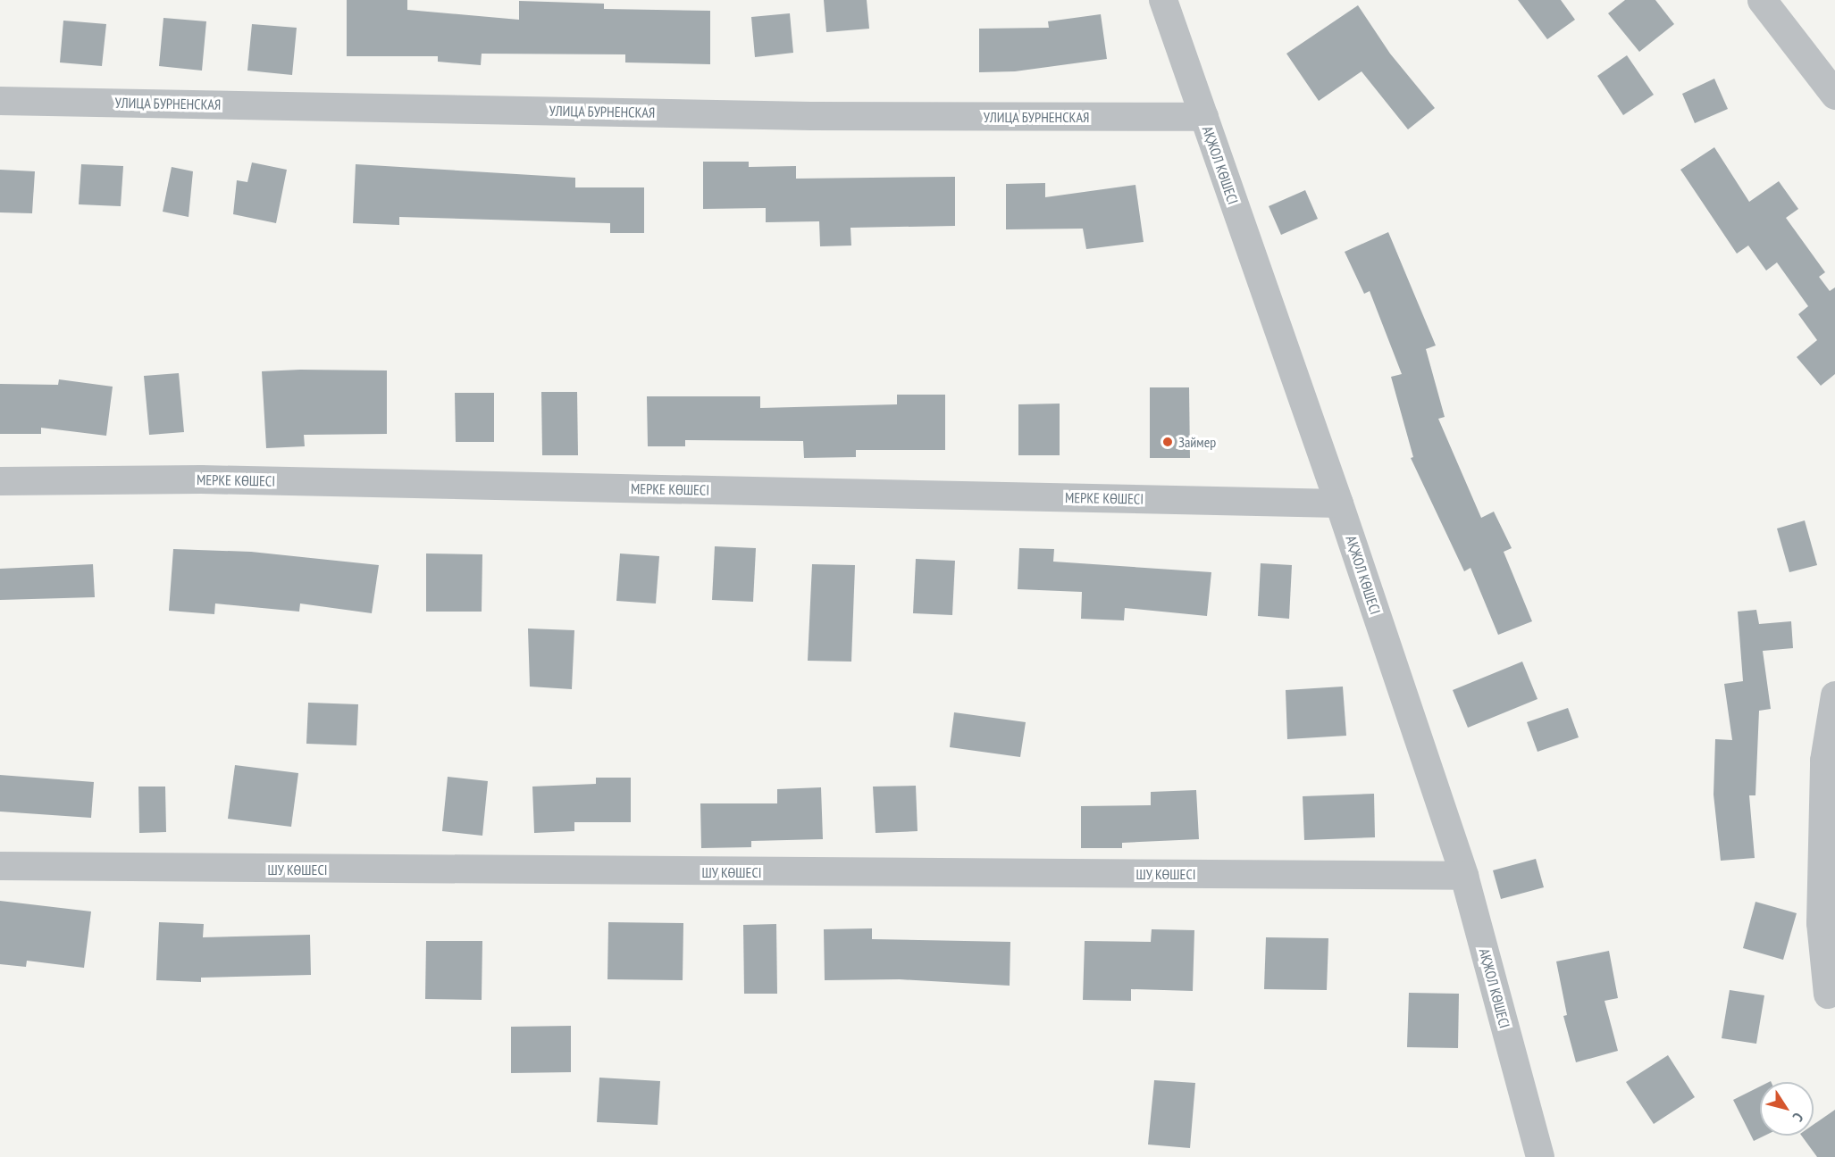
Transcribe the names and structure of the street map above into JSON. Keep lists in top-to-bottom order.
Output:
{
  "streets": {
    "street": [
      "УЛИЦА БУРНЕНСКАЯ",
      "АҚЖОЛ КӨШЕСІ",
      "МЕРКЕ КӨШЕСІ",
      "ШУ КӨШЕСІ"
    ]
  },
  "crossings": [
    ["УЛИЦА БУРНЕНСКАЯ", "АҚЖОЛ КӨШЕСІ"],
    ["АҚЖОЛ КӨШЕСІ", "МЕРКЕ КӨШЕСІ"],
    ["АҚЖОЛ КӨШЕСІ", "ШУ КӨШЕСІ"]
  ],
  "places": ["Займер"],
  "north": "bottom right"
}
